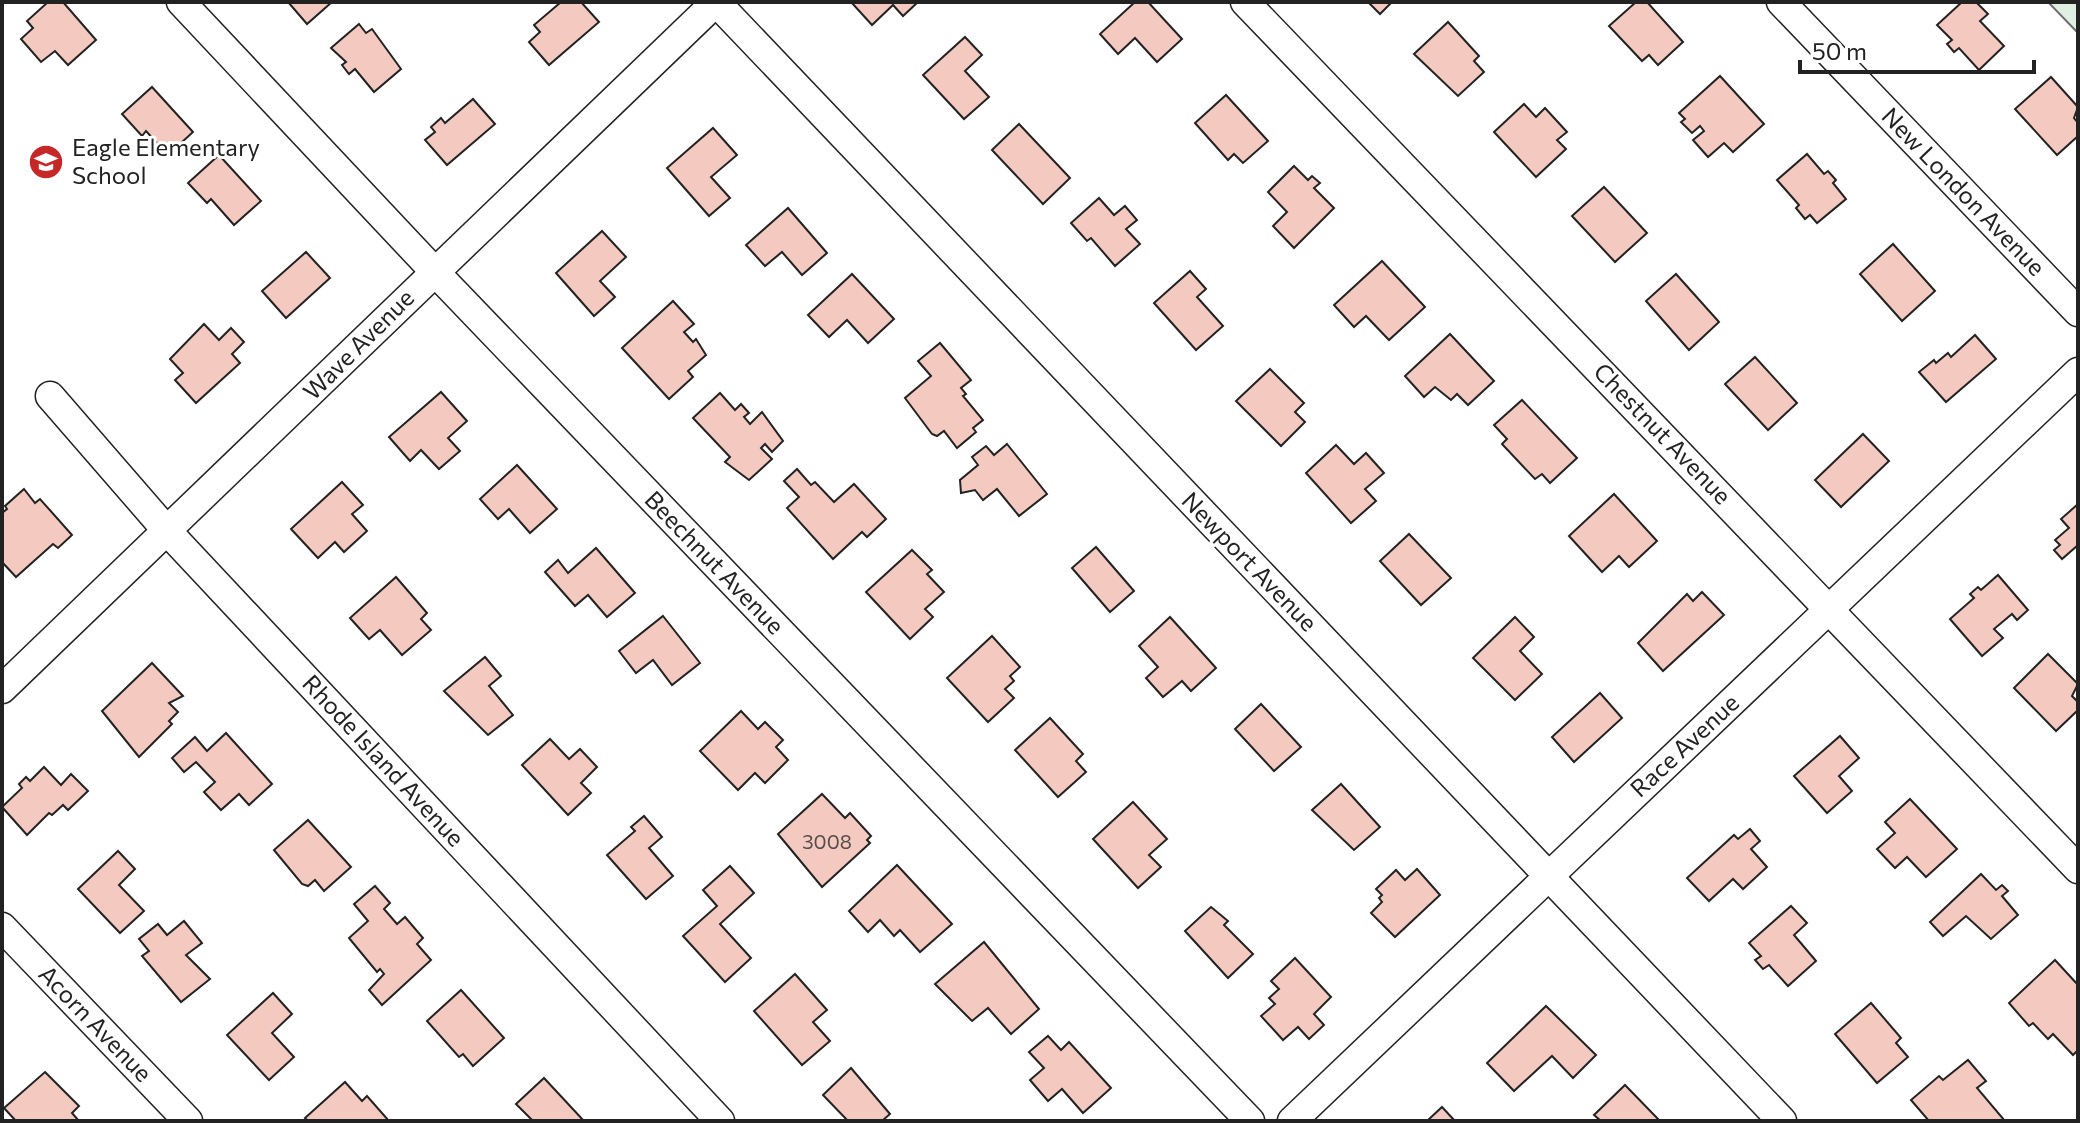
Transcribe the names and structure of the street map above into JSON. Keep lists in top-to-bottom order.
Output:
{
  "streets": {
    "street": [
      "New London Avenue",
      "Wave Avenue",
      "Chestnut Avenue",
      "Newport Avenue",
      "Beechnut Avenue",
      "Race Avenue",
      "Rhode Island Avenue",
      "Acorn Avenue"
    ]
  },
  "crossings": [
    ["Wave Avenue", "Newport Avenue"],
    ["Wave Avenue", "Beechnut Avenue"],
    ["Wave Avenue", "Rhode Island Avenue"],
    ["Chestnut Avenue", "Race Avenue"],
    ["Newport Avenue", "Race Avenue"]
  ],
  "places": {
    "school or university": ["Eagle Elementary School"]
  },
  "house_numbers": ["3008"],
  "scale_bar": "50 m"
}
